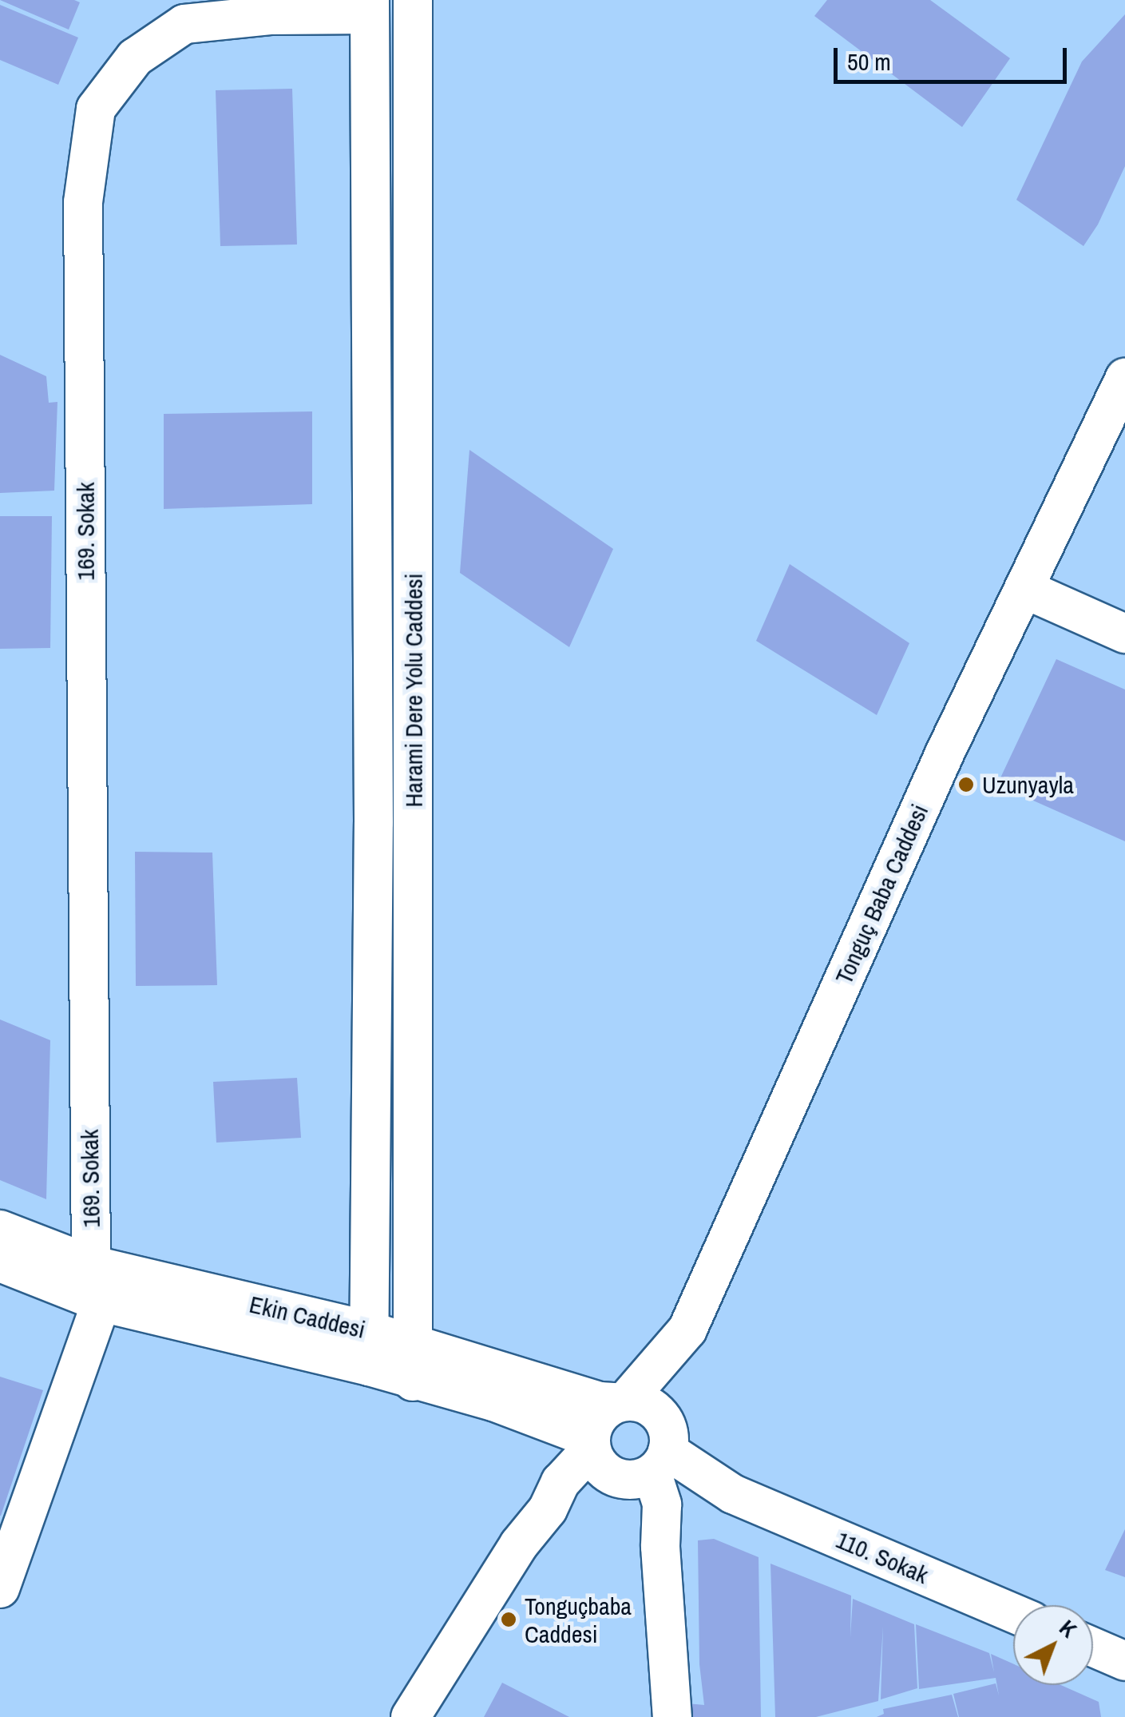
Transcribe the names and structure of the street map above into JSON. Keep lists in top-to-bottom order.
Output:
{
  "streets": {
    "street": [
      "169. Sokak",
      "Harami Dere Yolu Caddesi",
      "Tonguç Baba Caddesi",
      "Ekin Caddesi",
      "110. Sokak"
    ]
  },
  "crossings": [
    ["169. Sokak", "Harami Dere Yolu Caddesi"],
    ["169. Sokak", "Ekin Caddesi"],
    ["Harami Dere Yolu Caddesi", "Ekin Caddesi"],
    ["Tonguç Baba Caddesi", "Ekin Caddesi"],
    ["Tonguç Baba Caddesi", "110. Sokak"],
    ["Ekin Caddesi", "110. Sokak"]
  ],
  "places": ["Uzunyayla", "Tonguçbaba Caddesi"],
  "scale_bar": "50 m",
  "north": "top right"
}
